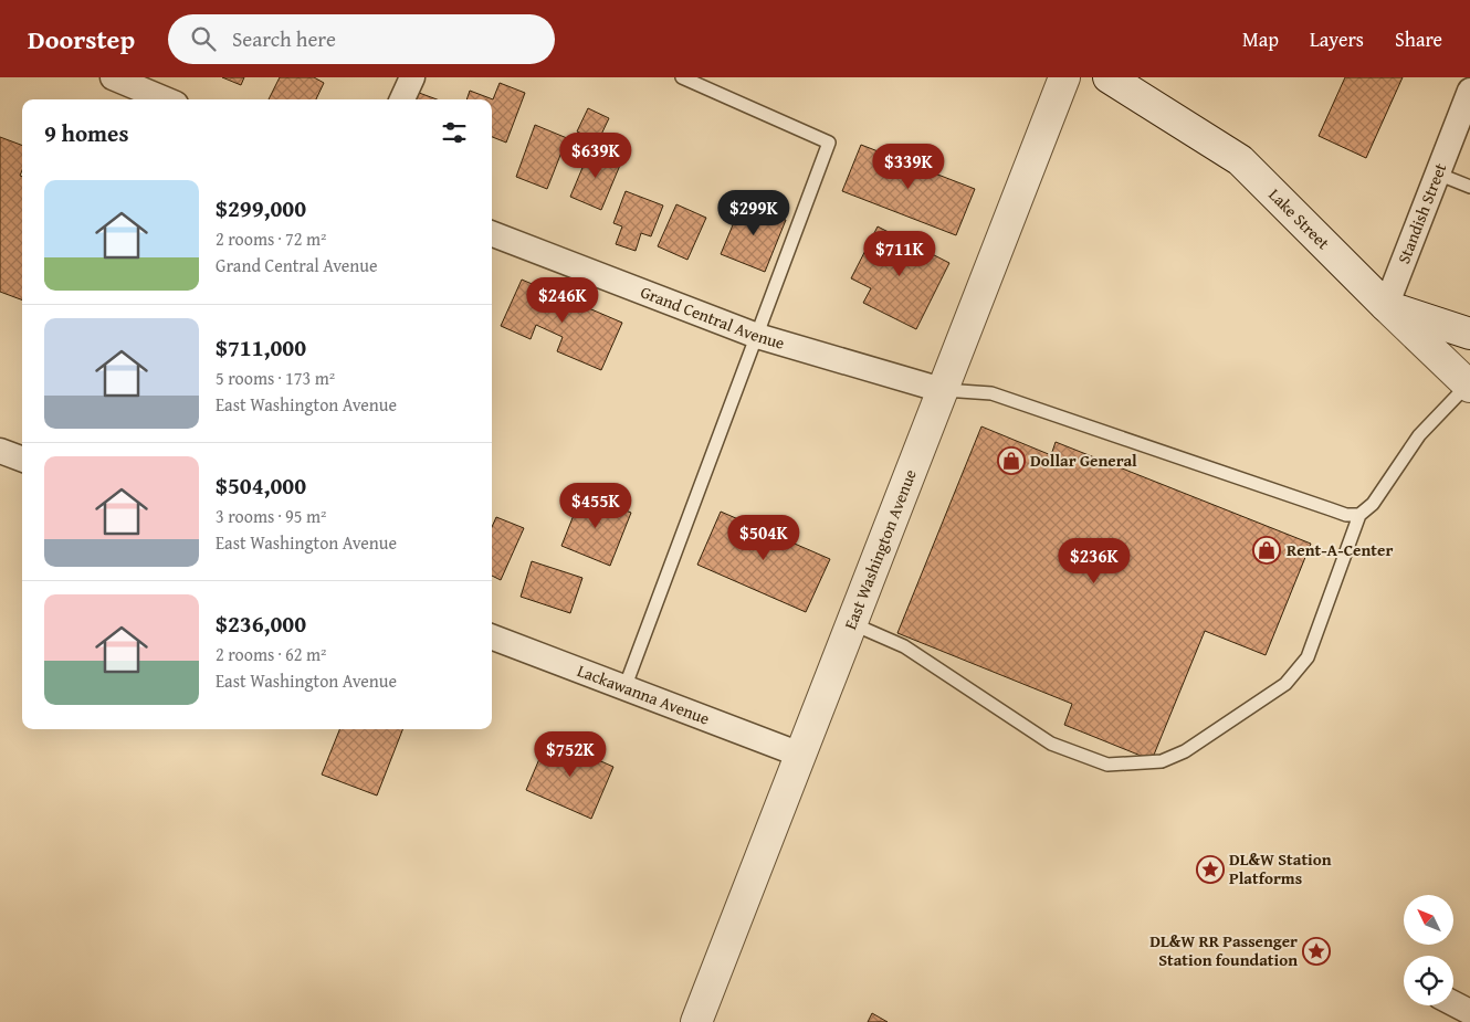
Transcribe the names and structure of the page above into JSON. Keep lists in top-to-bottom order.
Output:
{
  "streets": {
    "street": [
      "Standish Street",
      "Lake Street",
      "Grand Central Avenue",
      "East Washington Avenue",
      "Lackawanna Avenue"
    ]
  },
  "crossings": [
    ["Standish Street", "Lake Street"],
    ["Grand Central Avenue", "East Washington Avenue"],
    ["East Washington Avenue", "Lackawanna Avenue"]
  ],
  "places": {
    "shop": ["Dollar General", "Rent-A-Center"],
    "place": ["DL&W Station Platforms", "DL&W RR Passenger Station foundation"]
  },
  "north": "top left",
  "page": {
    "header": "Doorstep",
    "search": "Search here",
    "nav": ["Map", "Layers", "Share"],
    "heading": "9 homes",
    "price": [
      "$639K",
      "$339K",
      "$299K",
      "$711K",
      "$246K",
      "$455K",
      "$504K",
      "$236K",
      "$752K"
    ],
    "list": [
      {
        "name": "$299,000",
        "note": "2 rooms · 72 m² · Grand Central Avenue"
      },
      {
        "name": "$711,000",
        "note": "5 rooms · 173 m² · East Washington Avenue"
      },
      {
        "name": "$504,000",
        "note": "3 rooms · 95 m² · East Washington Avenue"
      },
      {
        "name": "$236,000",
        "note": "2 rooms · 62 m² · East Washington Avenue"
      }
    ]
  }
}
